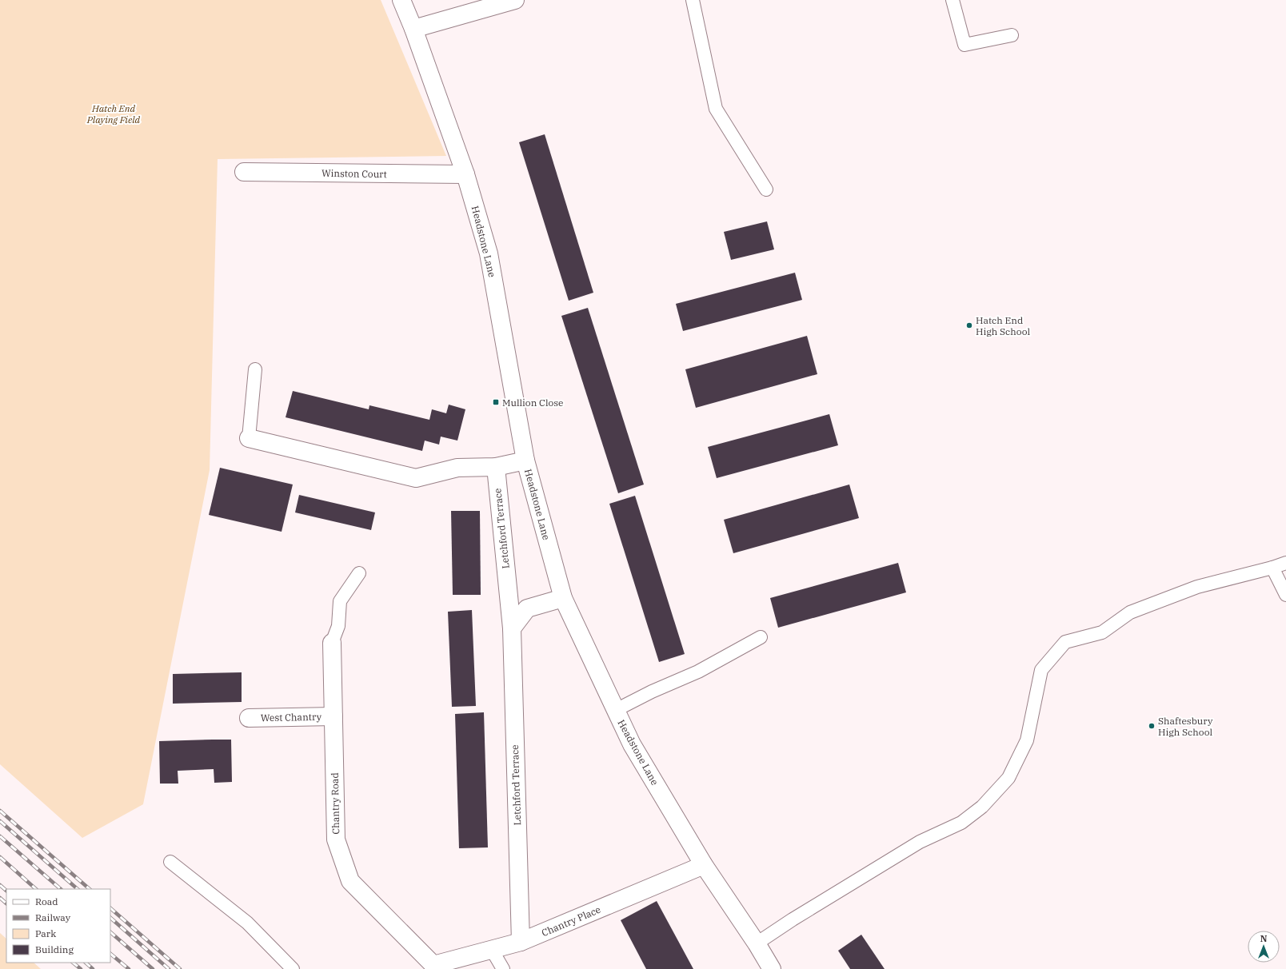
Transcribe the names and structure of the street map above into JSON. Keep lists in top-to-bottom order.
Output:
{
  "streets": {
    "street": [
      "Winston Court",
      "Headstone Lane",
      "Letchford Terrace",
      "West Chantry",
      "Chantry Road",
      "Chantry Place"
    ]
  },
  "crossings": [
    ["Winston Court", "Headstone Lane"],
    ["Headstone Lane", "Chantry Place"],
    ["Letchford Terrace", "Chantry Place"],
    ["West Chantry", "Chantry Road"],
    ["Chantry Road", "Chantry Place"]
  ],
  "parks": ["Hatch End Playing Field"],
  "places": {
    "other": ["Hatch End High School", "Shaftesbury High School"],
    "transit": ["Mullion Close"]
  },
  "legend": [
    "Road",
    "Railway",
    "Park",
    "Building"
  ],
  "north": "top"
}
